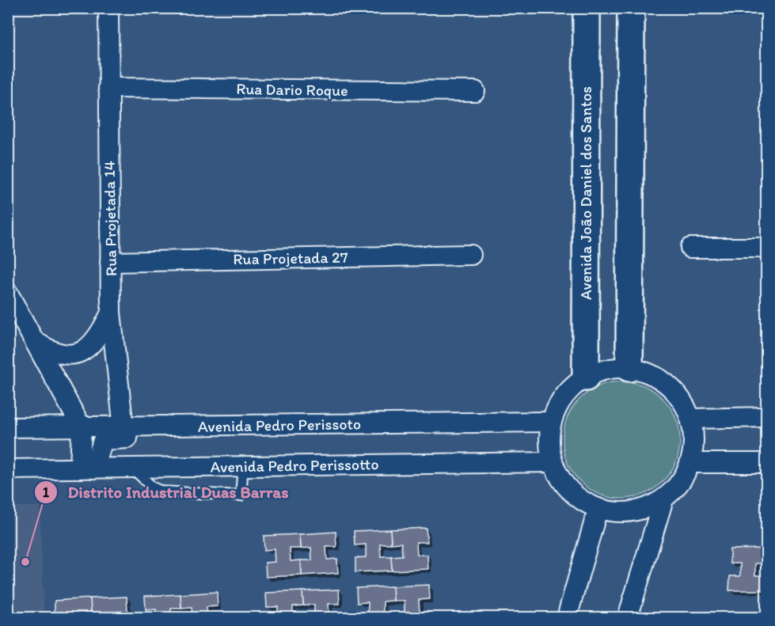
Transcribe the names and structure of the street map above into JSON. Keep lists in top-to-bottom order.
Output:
{
  "streets": {
    "street": [
      "Rua Dario Roque",
      "Avenida João Daniel dos Santos",
      "Rua Projetada 14",
      "Rua Projetada 27",
      "Avenida Pedro Perissoto",
      "Avenida Pedro Perissotto"
    ]
  },
  "crossings": [
    ["Rua Dario Roque", "Rua Projetada 14"],
    ["Avenida João Daniel dos Santos", "Avenida Pedro Perissoto"],
    ["Avenida João Daniel dos Santos", "Avenida Pedro Perissotto"],
    ["Rua Projetada 14", "Rua Projetada 27"],
    ["Rua Projetada 14", "Avenida Pedro Perissoto"],
    ["Avenida Pedro Perissoto", "Avenida Pedro Perissotto"]
  ],
  "places": ["Distrito Industrial Duas Barras"]
}
